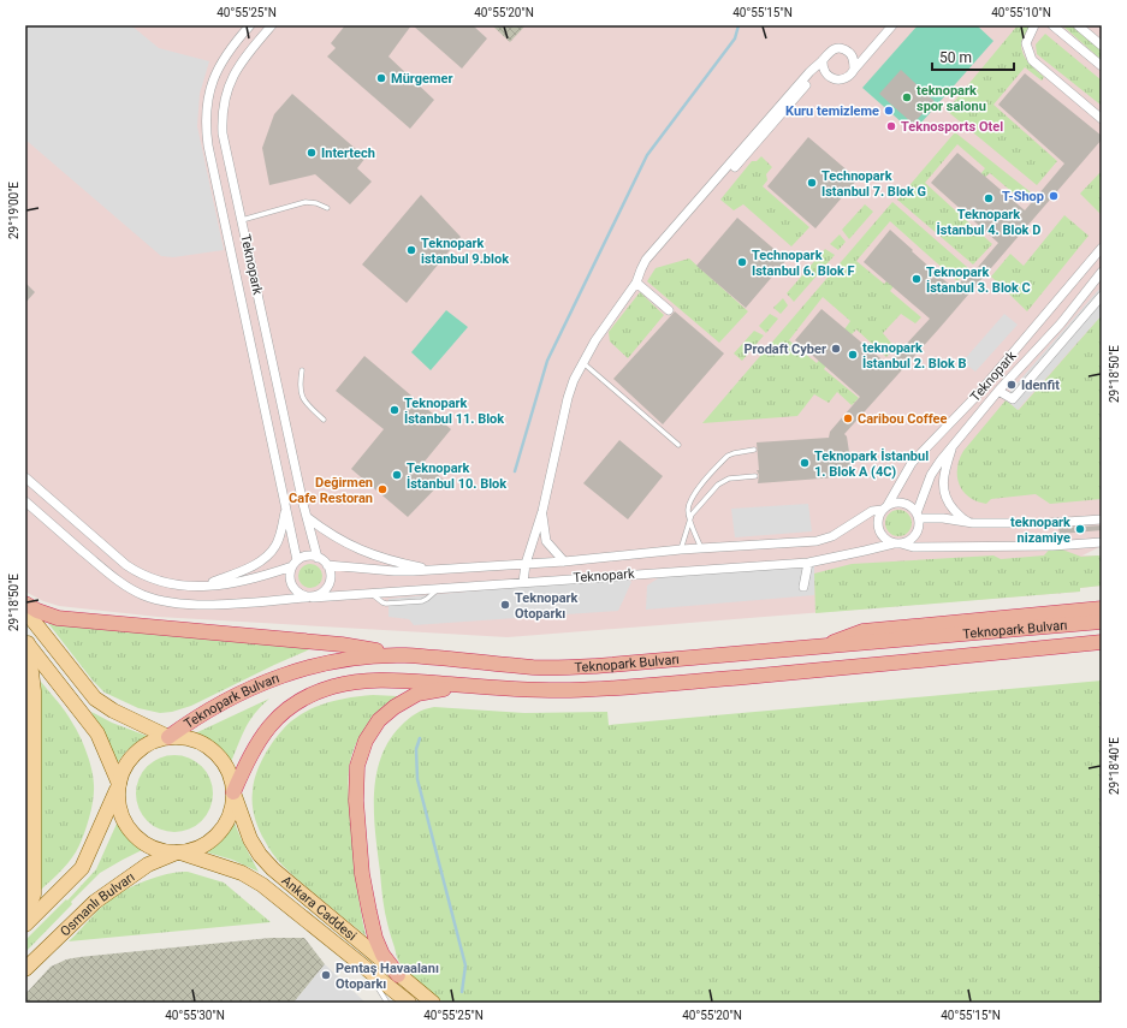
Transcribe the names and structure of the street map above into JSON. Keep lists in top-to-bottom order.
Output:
{
  "streets": {
    "highway": ["Teknopark Bulvarı"],
    "main road": ["Osmanlı Bulvarı", "Ankara Caddesi"],
    "street": ["Teknopark"]
  },
  "crossings": [
    ["Teknopark Bulvarı", "Osmanlı Bulvarı"],
    ["Teknopark Bulvarı", "Ankara Caddesi"],
    ["Osmanlı Bulvarı", "Ankara Caddesi"]
  ],
  "places": [
    "Mürgemer",
    "teknopark spor salonu",
    "Kuru temizleme",
    "Teknosports Otel",
    "Intertech",
    "Technopark Istanbul 7. Blok G",
    "T-Shop",
    "Teknopark İstanbul 4. Blok D",
    "Teknopark istanbul 9.blok",
    "Technopark Istanbul 6. Blok F",
    "Teknopark İstanbul 3. Blok C",
    "Prodaft Cyber",
    "teknopark İstanbul 2. Blok B",
    "Idenfit",
    "Teknopark İstanbul 11. Blok",
    "Caribou Coffee",
    "Teknopark İstanbul 1. Blok A (4C)",
    "Teknopark İstanbul 10. Blok",
    "Değirmen Cafe Restoran",
    "teknopark nizamiye",
    "Teknopark Otoparkı",
    "Pentaş Havaalanı Otoparkı"
  ],
  "scale_bar": "50 m",
  "coordinates": [
    "40°55'25\"N",
    "40°55'20\"N",
    "40°55'15\"N",
    "40°55'10\"N",
    "29°19'00\"E",
    "29°18'50\"E",
    "29°18'40\"E",
    "40°55'30\"N"
  ]
}
